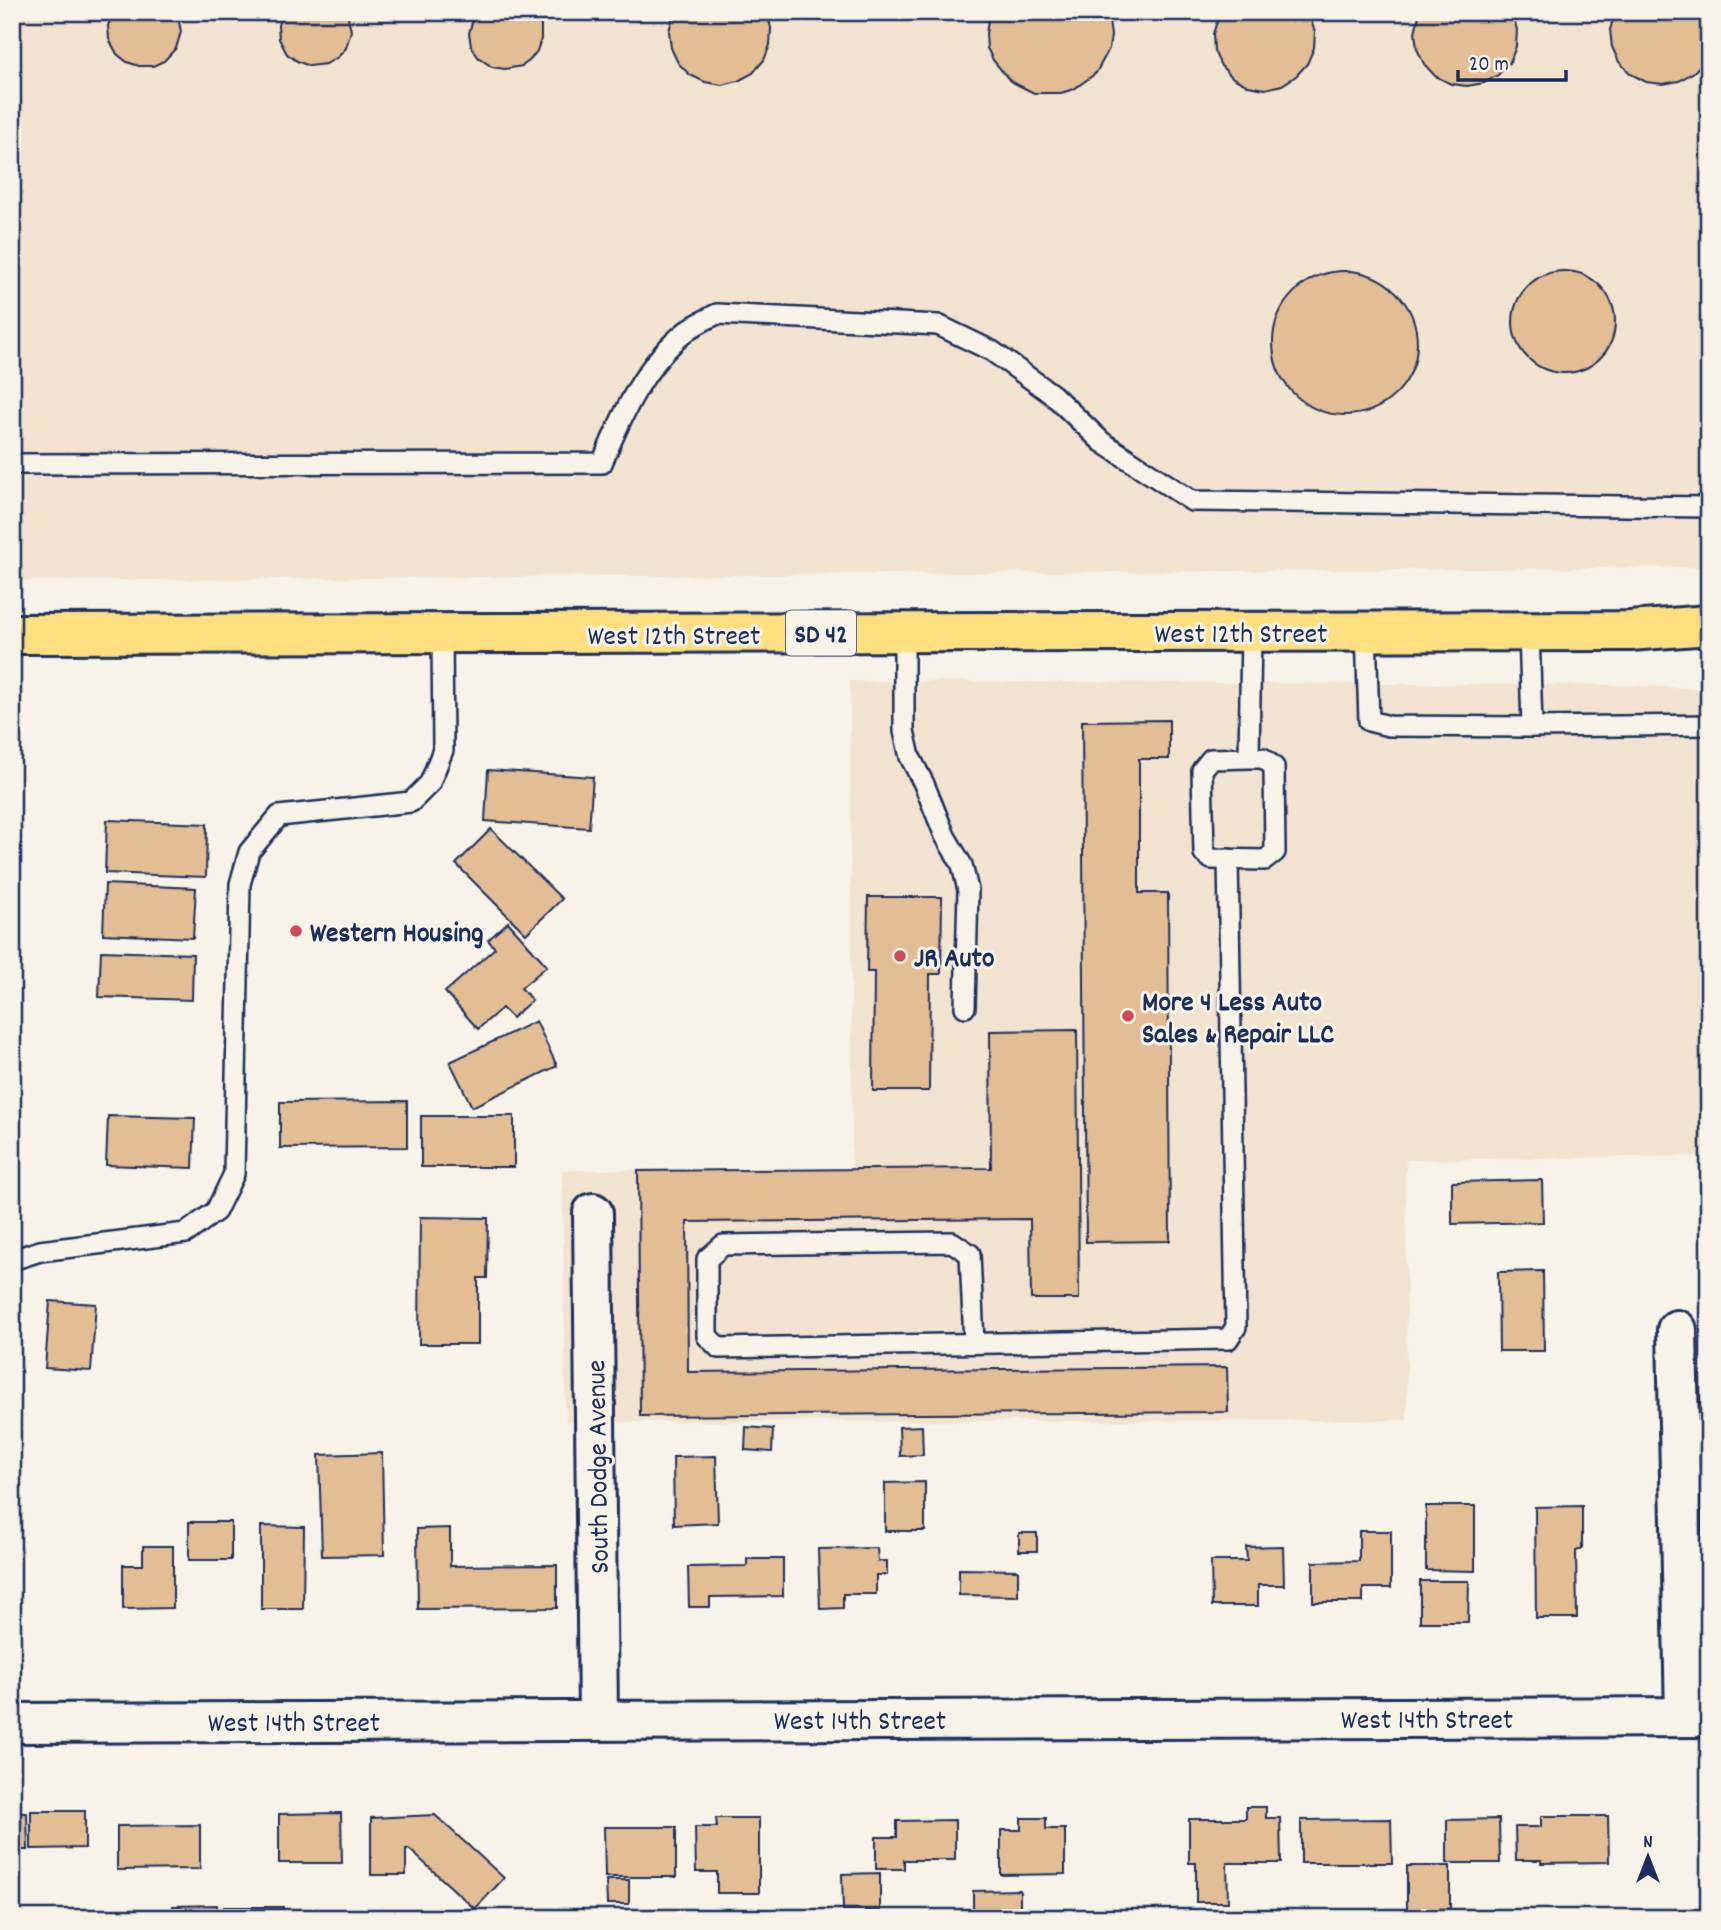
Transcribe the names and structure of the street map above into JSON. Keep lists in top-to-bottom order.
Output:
{
  "streets": {
    "main road": ["West 12th Street", "SD 42"],
    "street": ["South Dodge Avenue", "West 14th Street"]
  },
  "crossings": [
    ["South Dodge Avenue", "West 14th Street"]
  ],
  "places": ["Western Housing", "JR Auto", "More 4 Less Auto Sales & Repair LLC"],
  "scale_bar": "20 m",
  "north": "top"
}
